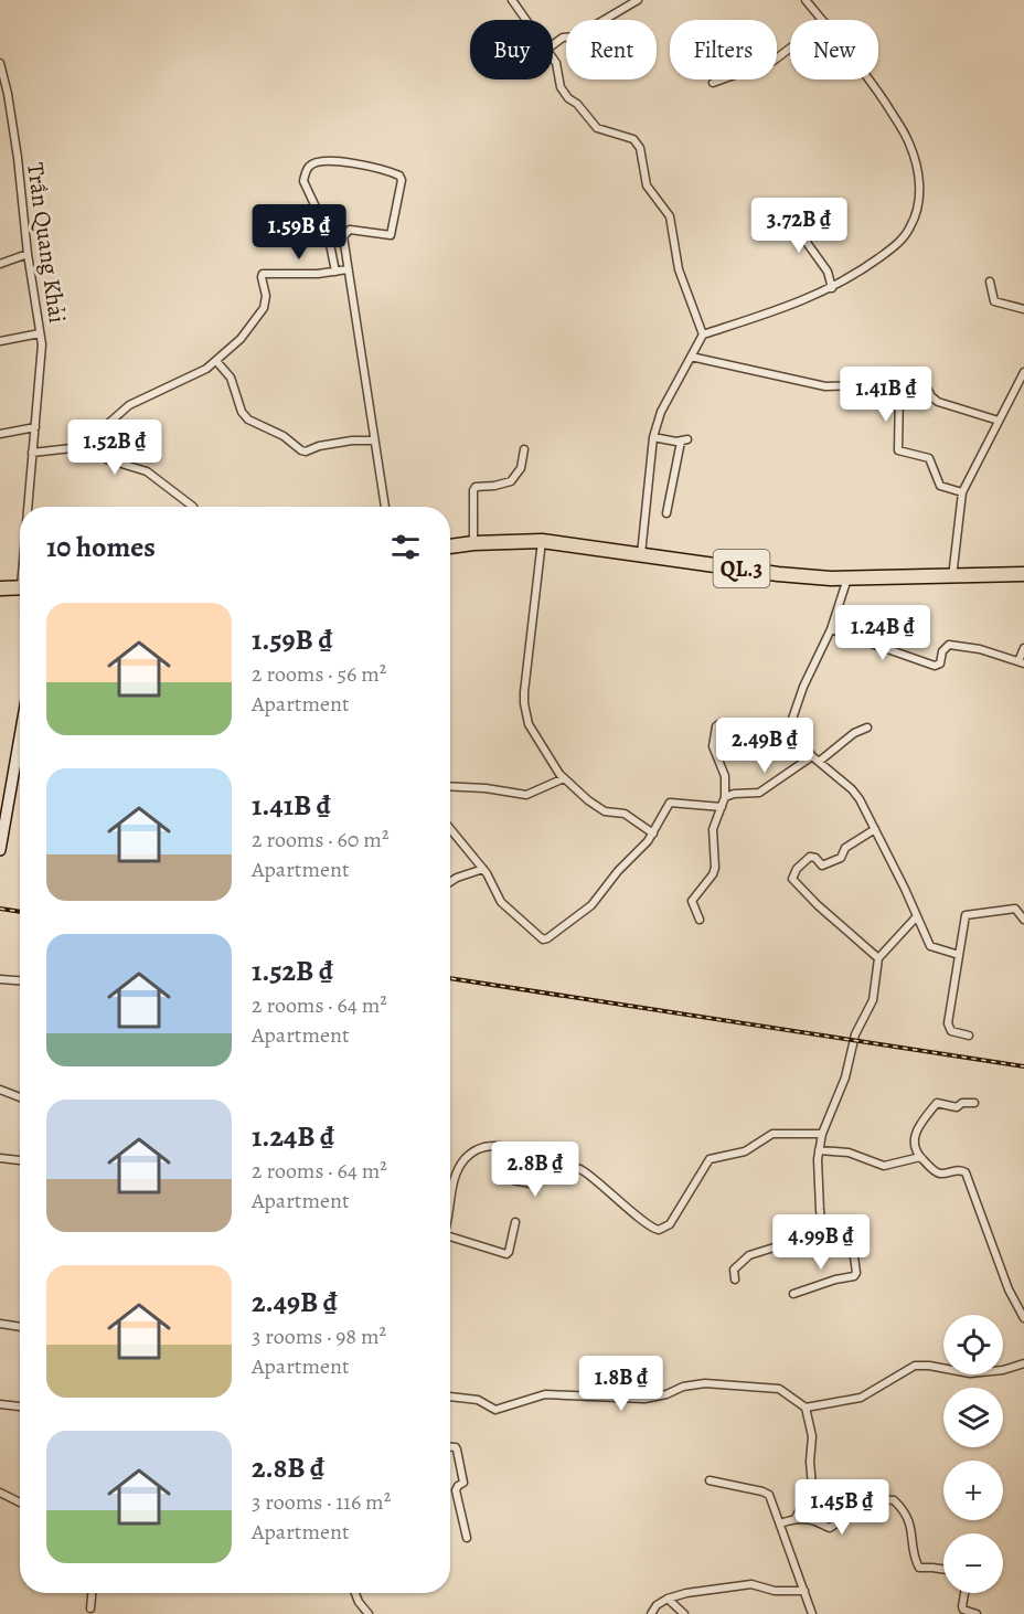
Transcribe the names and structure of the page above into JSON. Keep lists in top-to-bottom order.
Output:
{
  "streets": {
    "highway": ["QL.3"],
    "street": ["Trần Quang Khải"]
  },
  "page": {
    "chip": [
      "Buy",
      "Rent",
      "Filters",
      "New"
    ],
    "price": [
      "3.72B ₫",
      "1.59B ₫",
      "1.41B ₫",
      "1.52B ₫",
      "1.24B ₫",
      "2.49B ₫",
      "2.8B ₫",
      "4.99B ₫",
      "1.8B ₫",
      "1.45B ₫"
    ],
    "heading": "10 homes",
    "list": [
      {
        "name": "1.59B ₫",
        "note": "2 rooms · 56 m² · Apartment"
      },
      {
        "name": "1.41B ₫",
        "note": "2 rooms · 60 m² · Apartment"
      },
      {
        "name": "1.52B ₫",
        "note": "2 rooms · 64 m² · Apartment"
      },
      {
        "name": "1.24B ₫",
        "note": "2 rooms · 64 m² · Apartment"
      },
      {
        "name": "2.49B ₫",
        "note": "3 rooms · 98 m² · Apartment"
      },
      {
        "name": "2.8B ₫",
        "note": "3 rooms · 116 m² · Apartment"
      }
    ],
    "map_buttons": ["+", "−"]
  }
}
